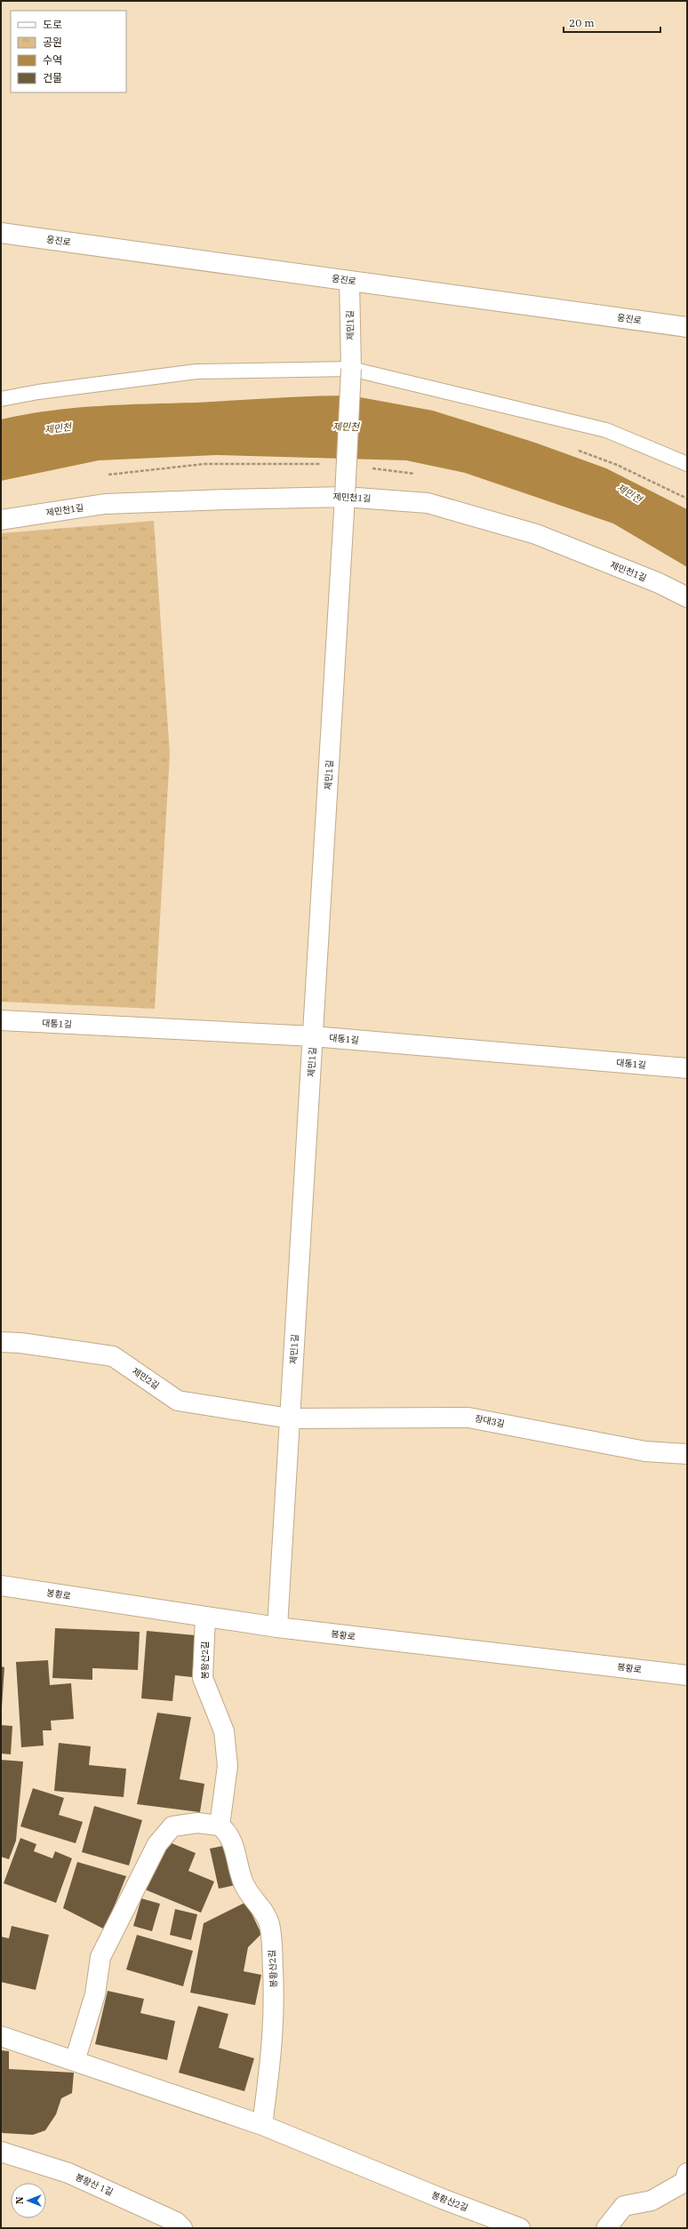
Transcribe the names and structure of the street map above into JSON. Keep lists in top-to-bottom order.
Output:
{
  "streets": {
    "street": [
      "웅진로",
      "제민1길",
      "제민천1길",
      "대통1길",
      "제민2길",
      "장대3길",
      "봉황로",
      "봉황산2길",
      "봉황산 1길"
    ]
  },
  "crossings": [
    ["웅진로", "제민1길"],
    ["제민1길", "제민천1길"],
    ["제민1길", "대통1길"],
    ["제민1길", "제민2길"],
    ["제민1길", "장대3길"],
    ["제민1길", "봉황로"],
    ["제민2길", "장대3길"],
    ["봉황로", "봉황산2길"]
  ],
  "water": ["제민천"],
  "legend": [
    "도로",
    "공원",
    "수역",
    "건물"
  ],
  "scale_bar": "20 m",
  "north": "left"
}
